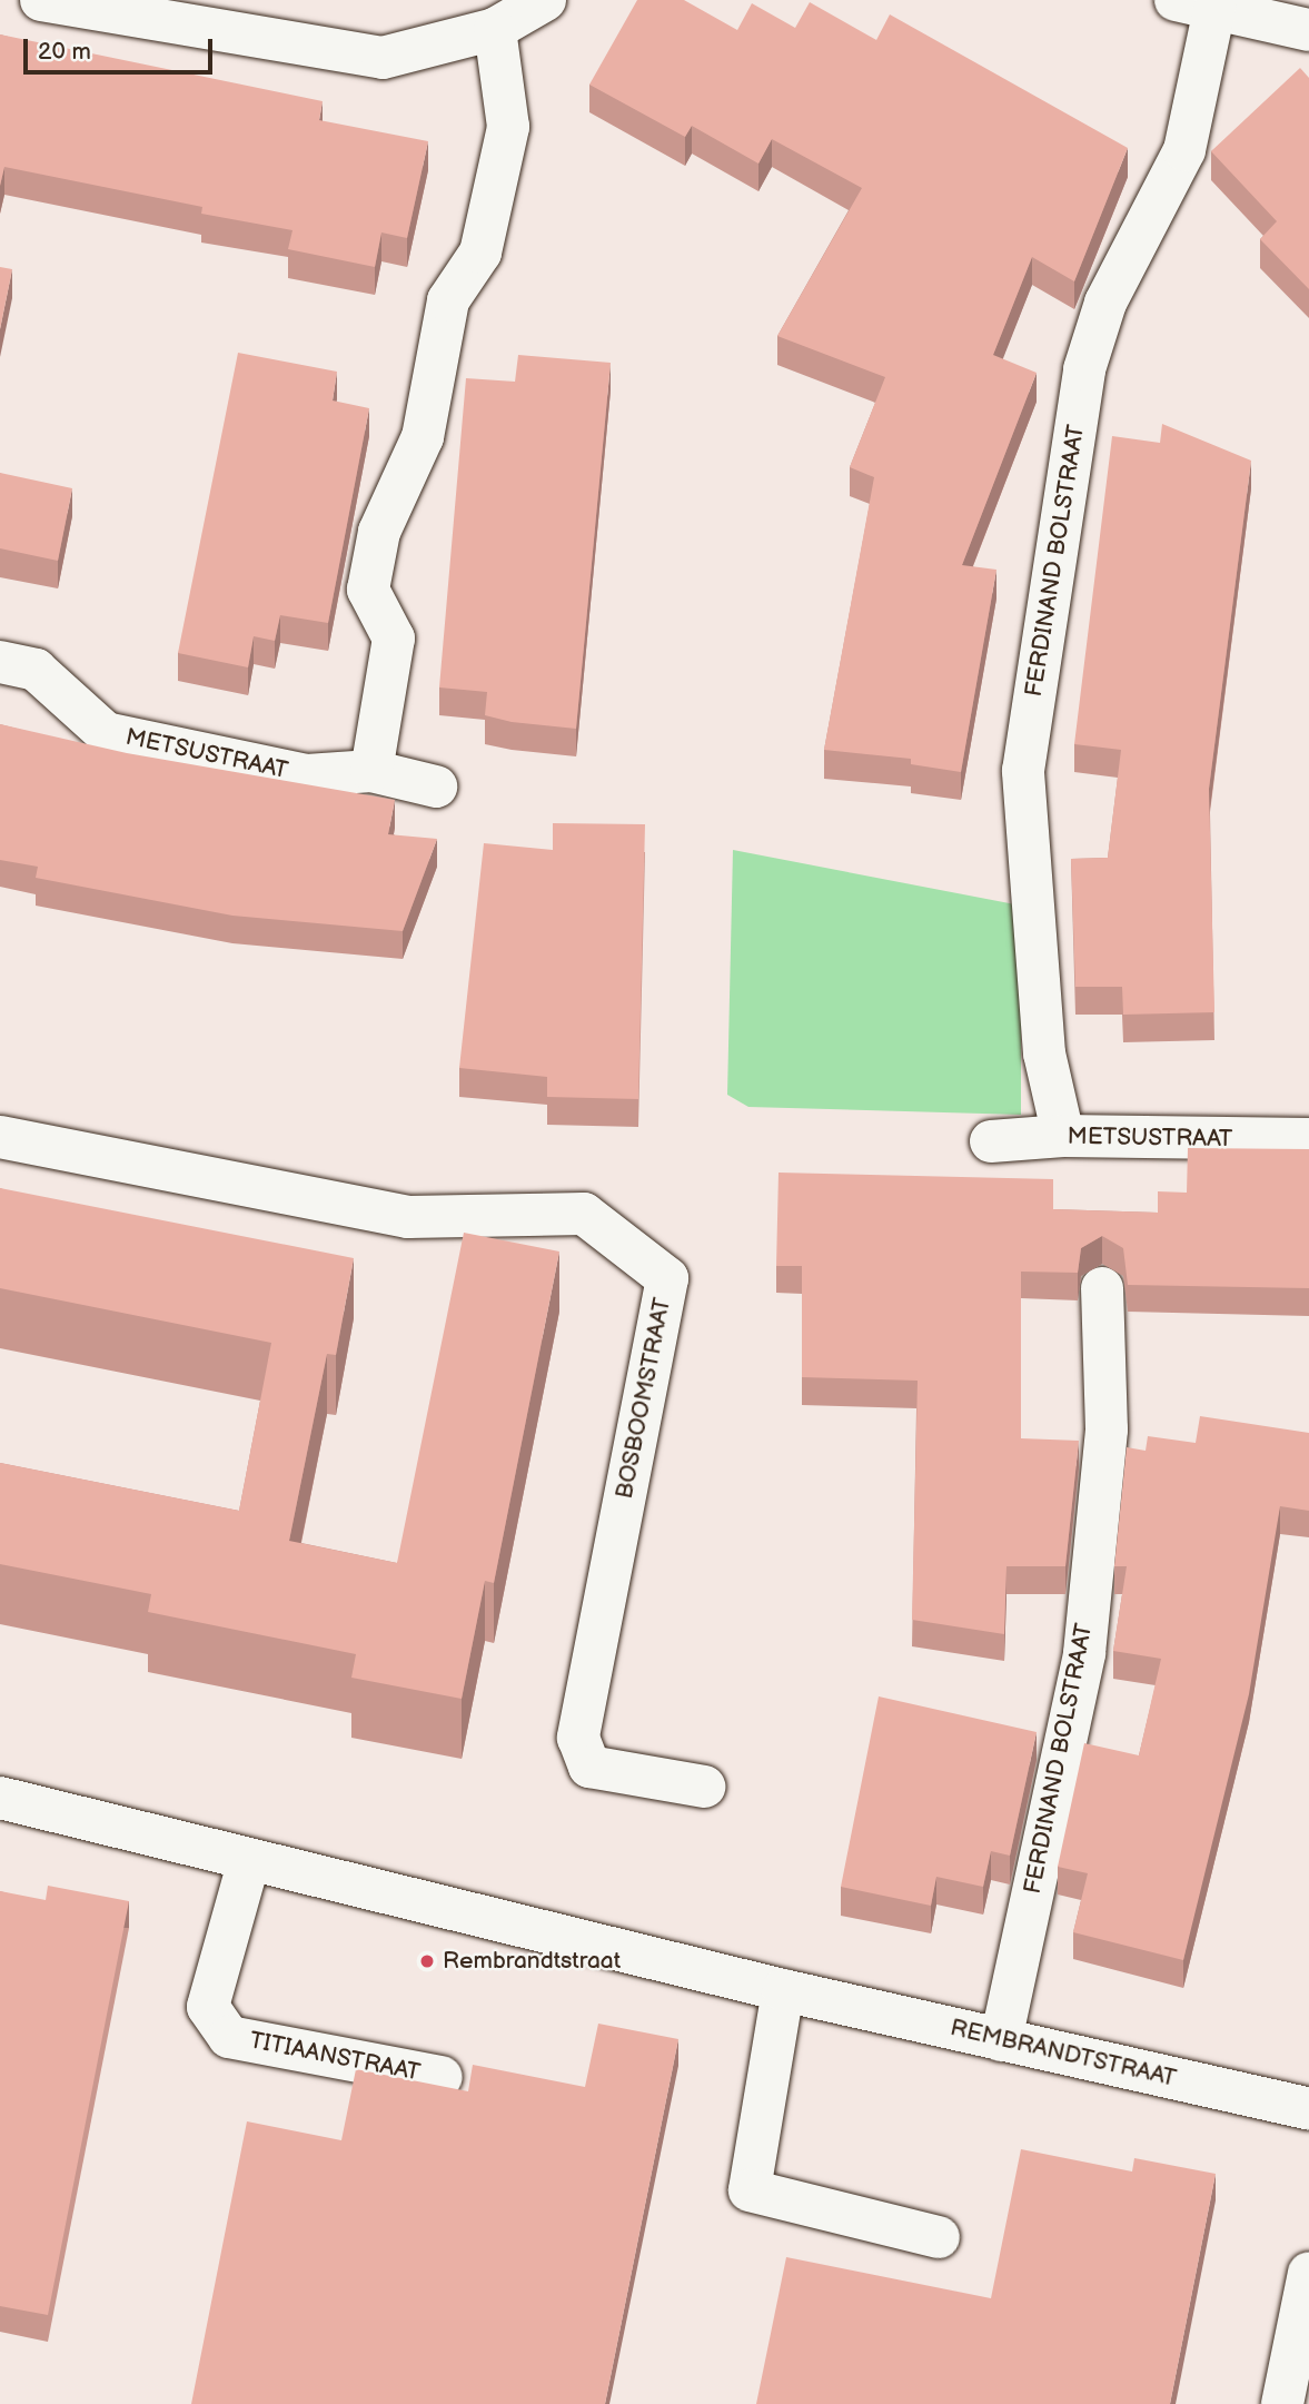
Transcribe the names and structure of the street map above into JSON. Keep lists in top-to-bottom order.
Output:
{
  "streets": {
    "street": [
      "FERDINAND BOLSTRAAT",
      "METSUSTRAAT",
      "BOSBOOMSTRAAT",
      "REMBRANDTSTRAAT",
      "TITIAANSTRAAT"
    ]
  },
  "crossings": [
    ["FERDINAND BOLSTRAAT", "METSUSTRAAT"],
    ["FERDINAND BOLSTRAAT", "REMBRANDTSTRAAT"],
    ["REMBRANDTSTRAAT", "TITIAANSTRAAT"]
  ],
  "places": ["Rembrandtstraat"],
  "scale_bar": "20 m"
}
